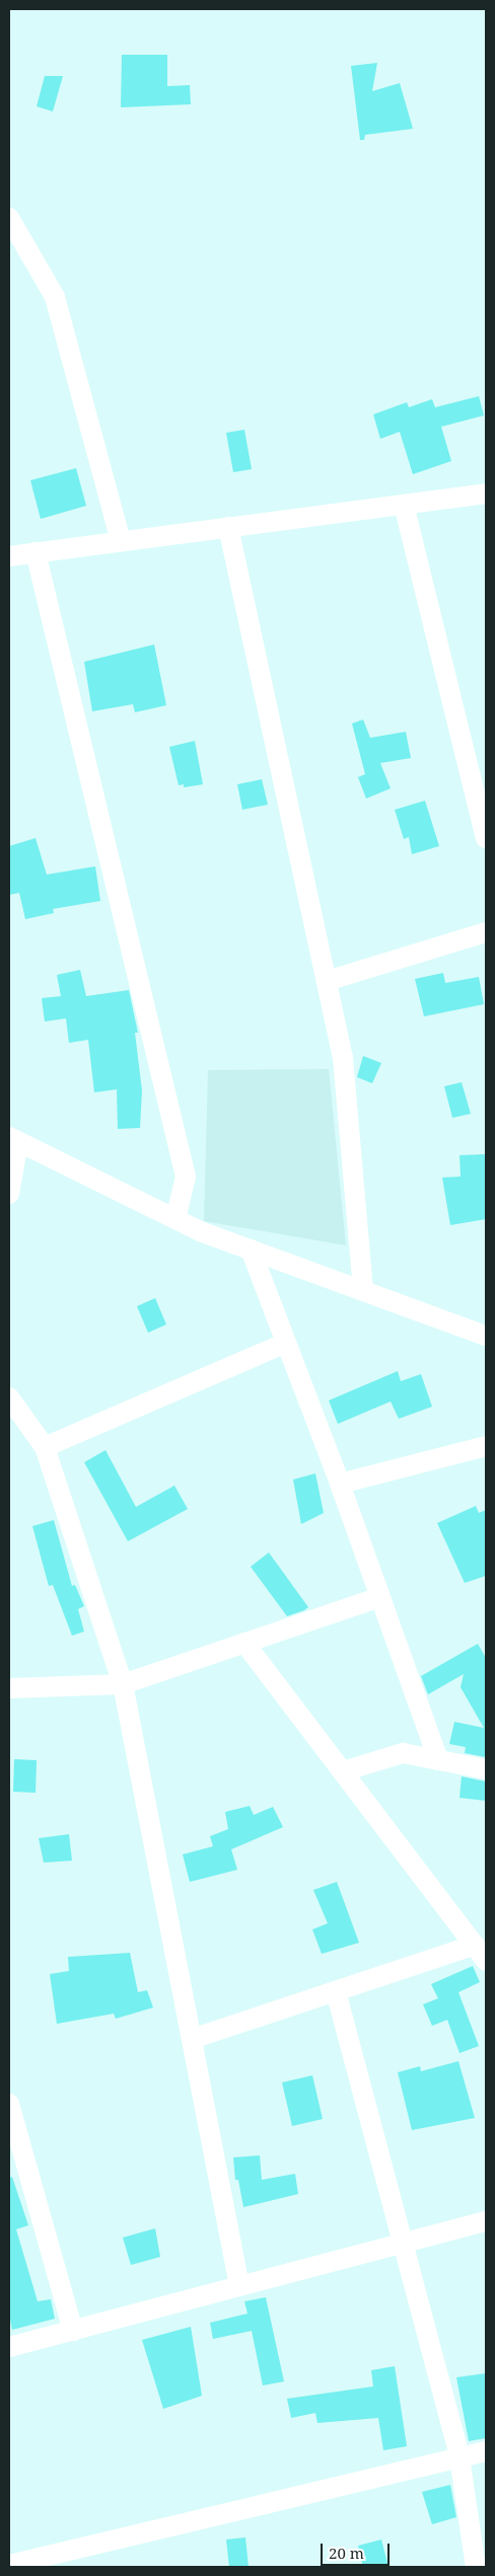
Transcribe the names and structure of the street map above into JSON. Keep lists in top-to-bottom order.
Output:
{
  "scale_bar": "20 m"
}
